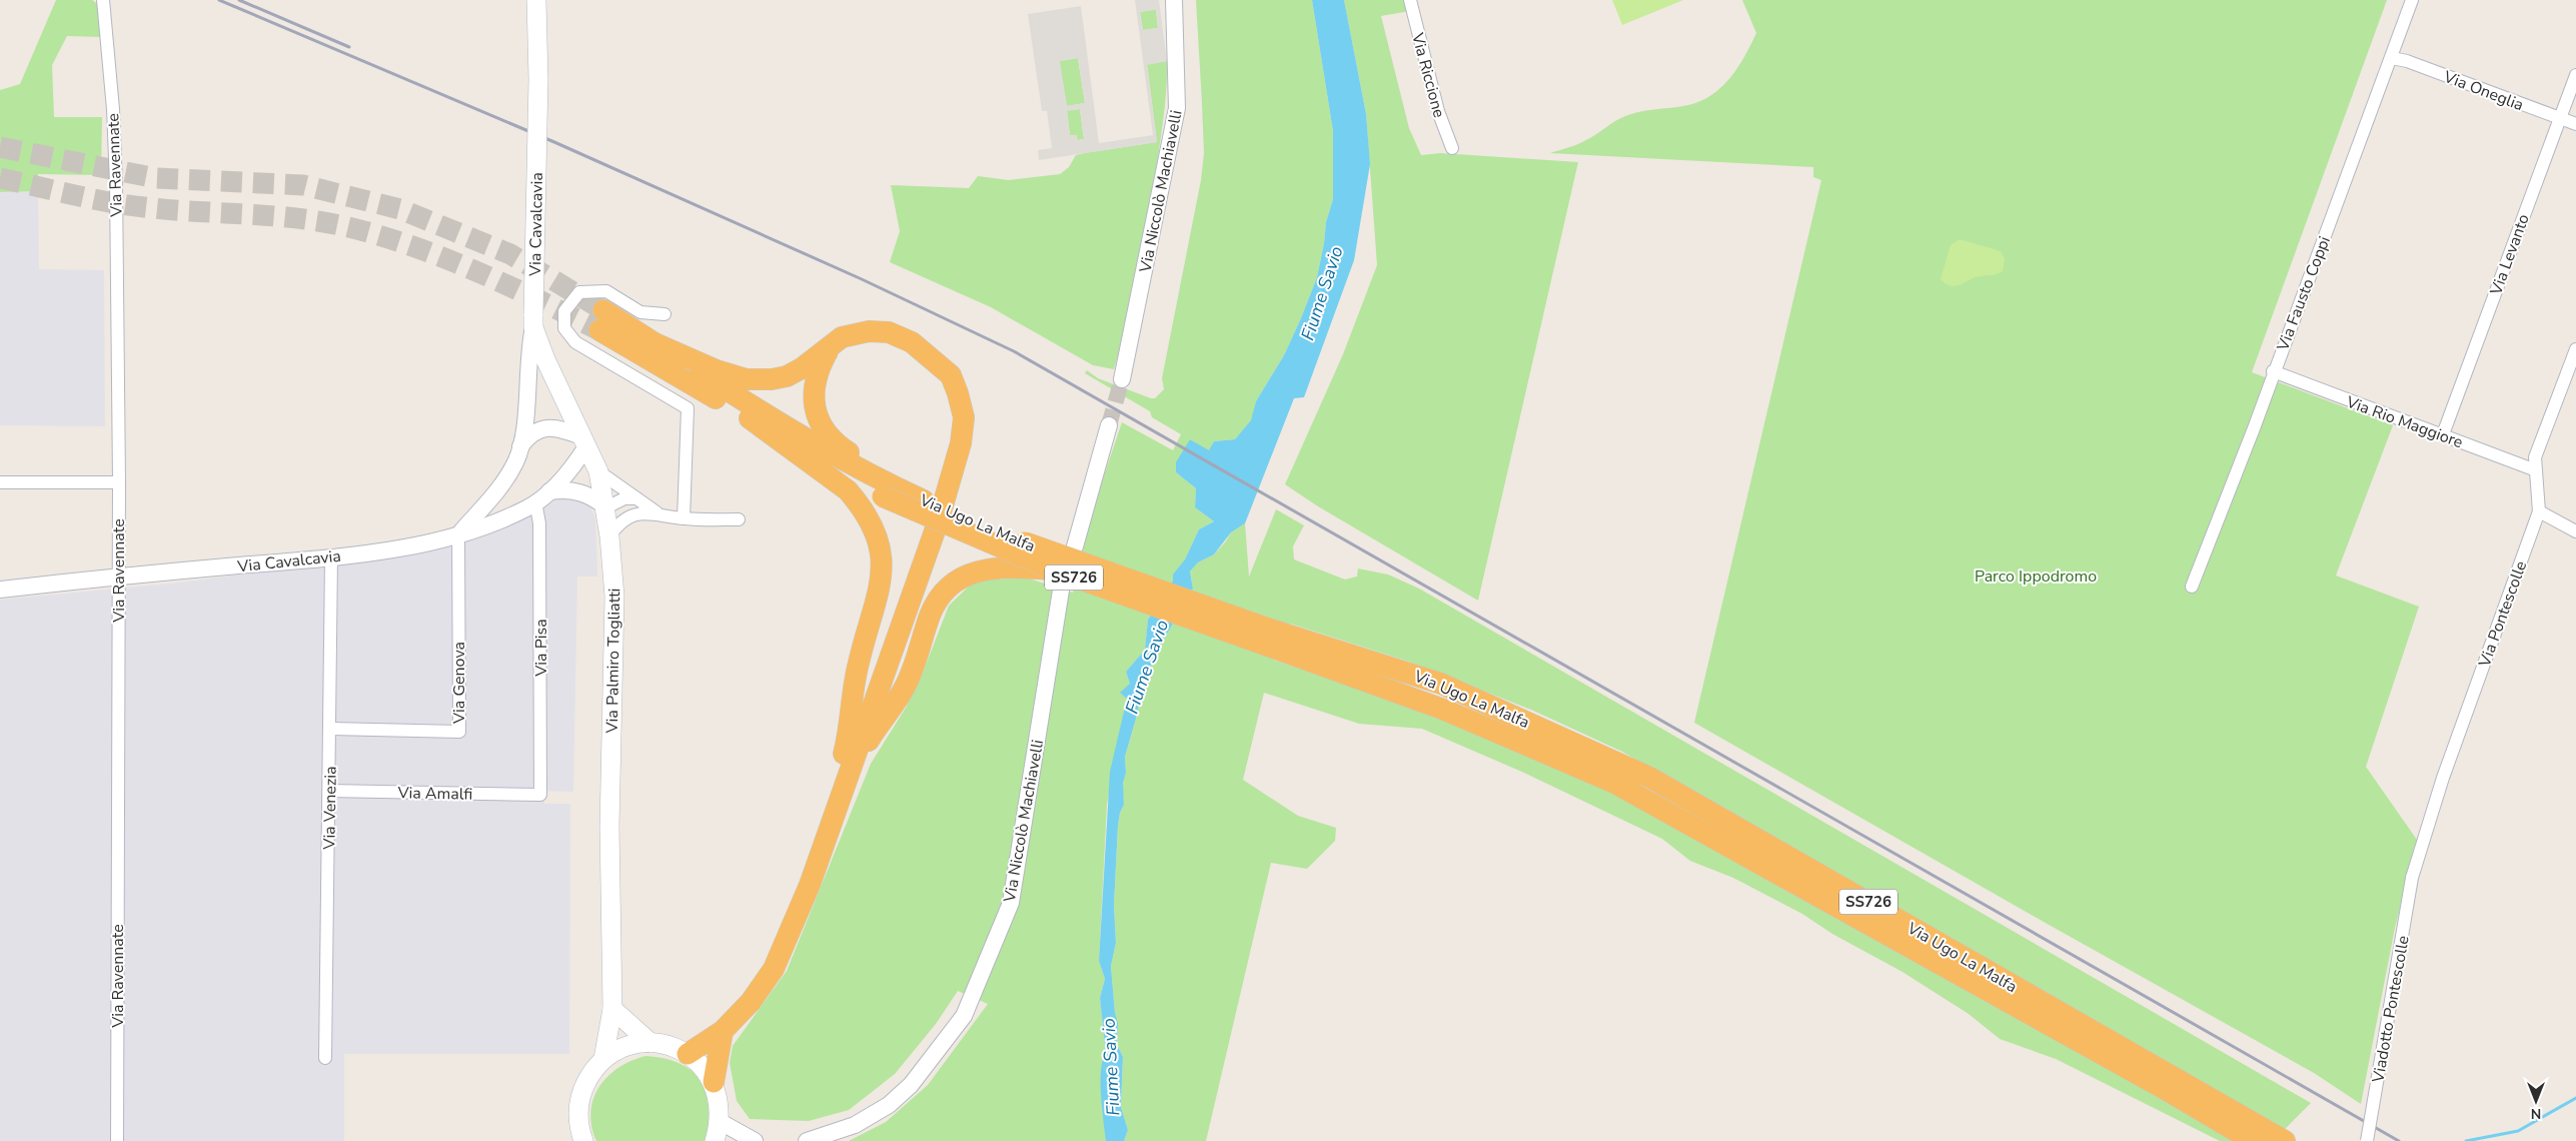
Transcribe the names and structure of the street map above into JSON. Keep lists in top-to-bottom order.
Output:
{
  "streets": {
    "highway": ["Via Ugo La Malfa", "SS726"],
    "main road": ["Via Cavalcavia", "Via Palmiro Togliatti"],
    "street": [
      "Via Riccione",
      "Via Oneglia",
      "Via Ravennate",
      "Via Niccolò Machiavelli",
      "Via Levanto",
      "Via Fausto Coppi",
      "Via Rio Maggiore",
      "Via Pontescolle",
      "Via Pisa",
      "Via Genova",
      "Via Amalfi",
      "Via Venezia",
      "Viadotto Pontescolle"
    ]
  },
  "crossings": [
    ["Via Oneglia", "Via Levanto"],
    ["Via Oneglia", "Via Fausto Coppi"],
    ["Via Ravennate", "Via Cavalcavia"],
    ["Via Cavalcavia", "Via Pisa"],
    ["Via Cavalcavia", "Via Palmiro Togliatti"],
    ["Via Cavalcavia", "Via Genova"],
    ["Via Cavalcavia", "Via Venezia"],
    ["Via Levanto", "Via Rio Maggiore"],
    ["Via Fausto Coppi", "Via Rio Maggiore"],
    ["Via Rio Maggiore", "Via Pontescolle"],
    ["Via Pontescolle", "Viadotto Pontescolle"],
    ["Via Pisa", "Via Amalfi"],
    ["Via Genova", "Via Venezia"],
    ["Via Amalfi", "Via Venezia"]
  ],
  "water": ["Fiume Savio"],
  "parks": ["Parco Ippodromo"],
  "north": "bottom"
}
